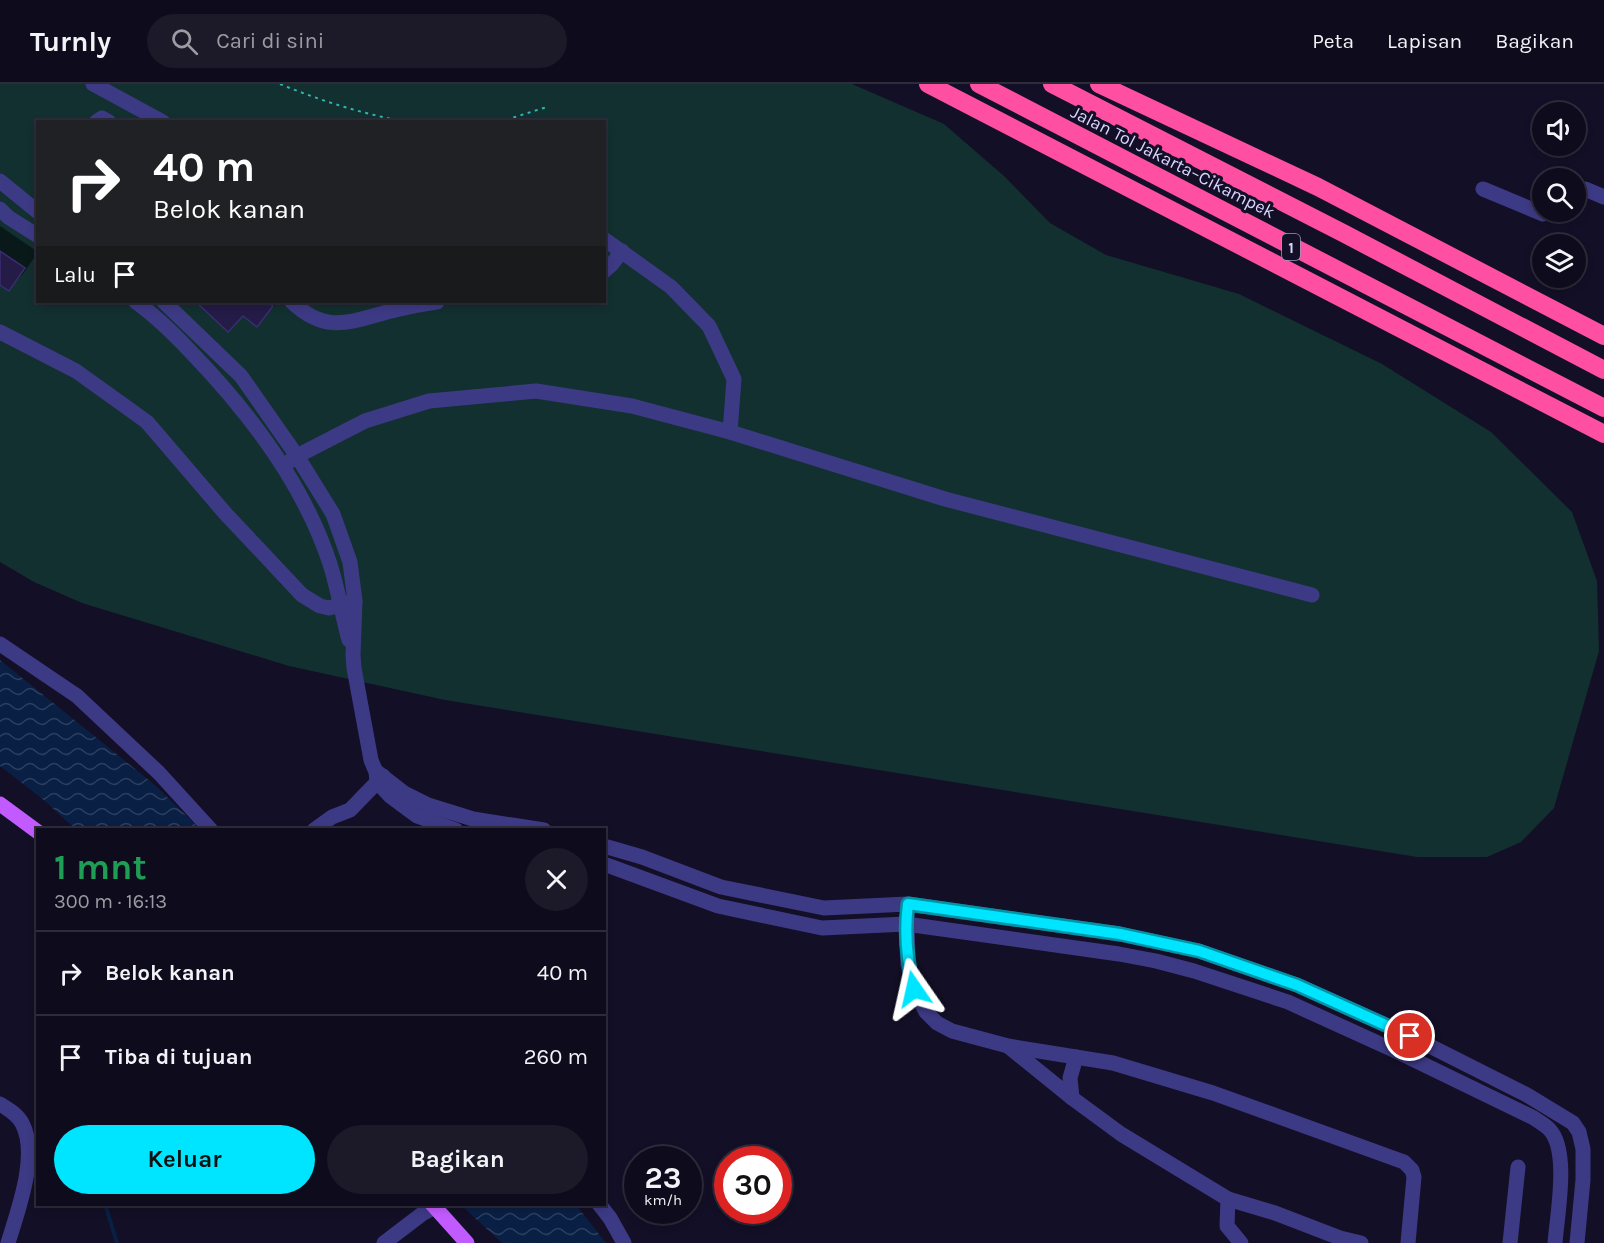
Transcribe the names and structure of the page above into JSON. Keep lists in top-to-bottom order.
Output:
{
  "streets": {
    "highway": ["Jalan Tol Jakarta–Cikampek", "1"]
  },
  "page": {
    "header": "Turnly",
    "search": "Cari di sini",
    "nav": ["Peta", "Lapisan", "Bagikan"],
    "turn": ["40 m", "Belok kanan"],
    "then": "Lalu",
    "heading": ["1 mnt", "300 m · 16:13"],
    "list": [
      {
        "name": "Belok kanan",
        "value": "40 m"
      },
      {
        "name": "Tiba di tujuan",
        "value": "260 m"
      }
    ],
    "buttons": ["Keluar", "Bagikan"],
    "speed": "23 km/h",
    "limit": "30"
  }
}
